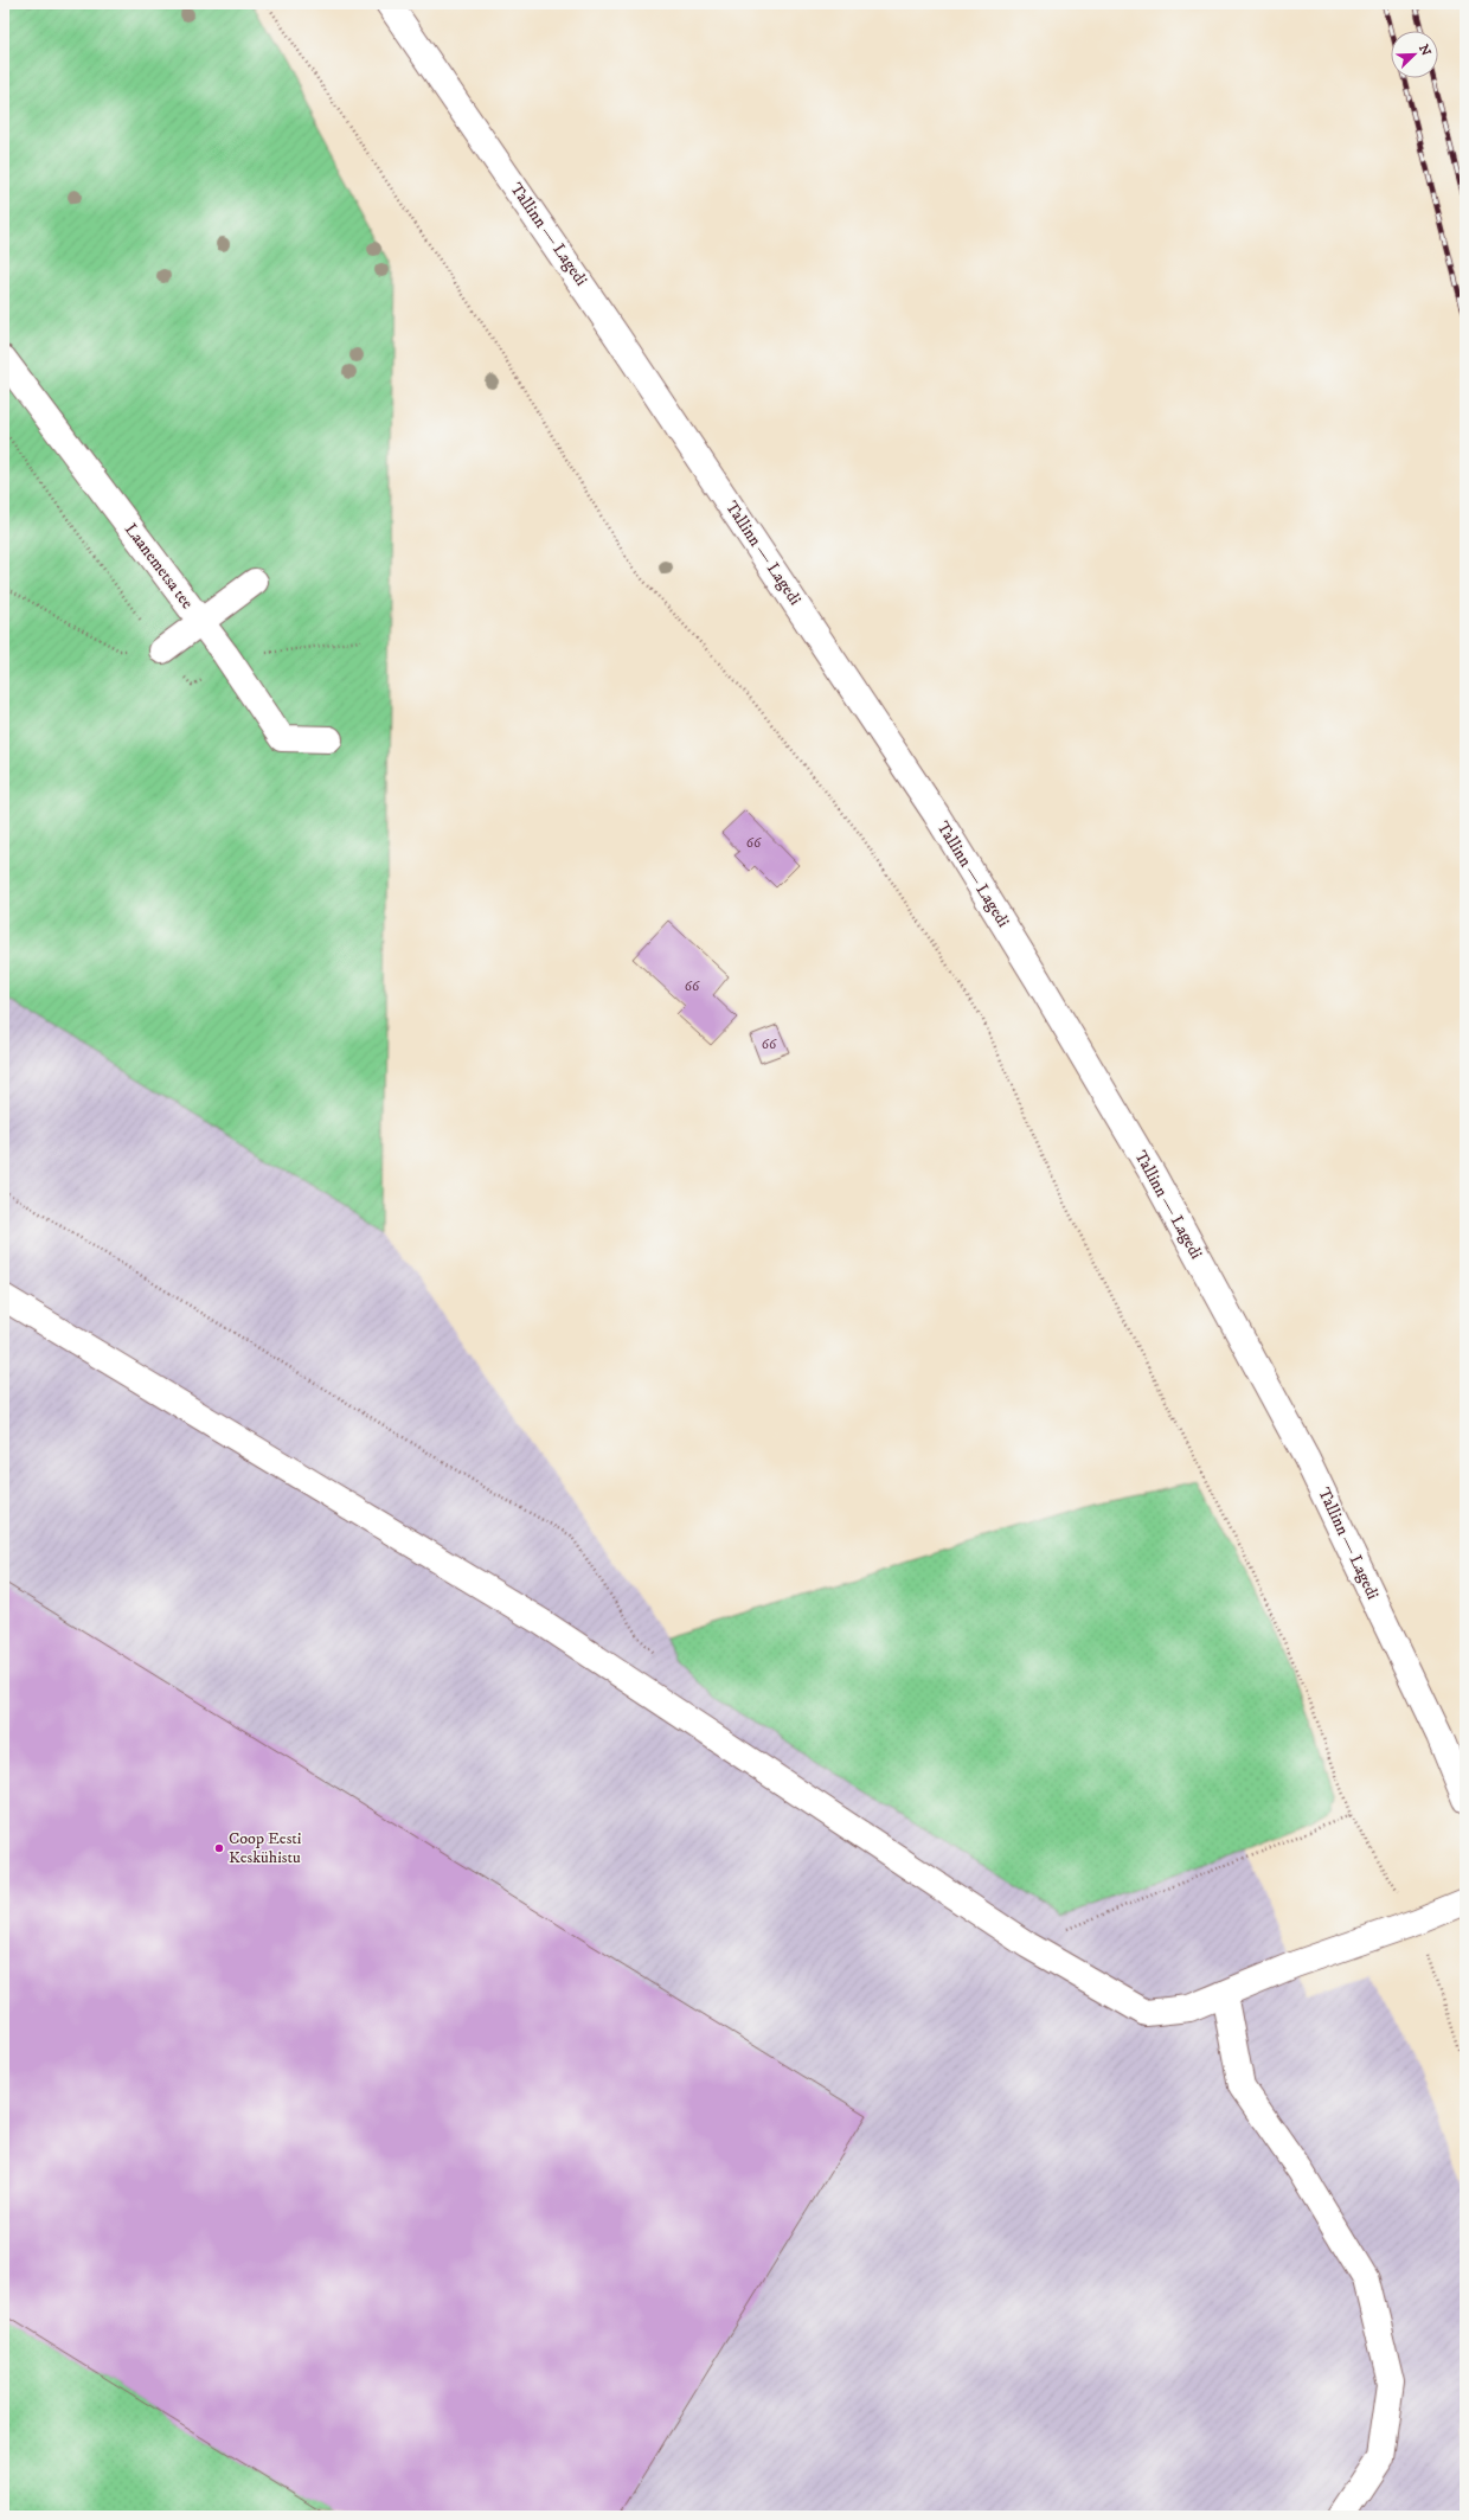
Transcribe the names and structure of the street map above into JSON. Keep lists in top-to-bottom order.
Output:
{
  "streets": {
    "street": ["Tallinn — Lagedi", "Laanemetsa tee"]
  },
  "places": ["Coop Eesti Keskühistu"],
  "house_numbers": ["66", "66", "66"],
  "north": "top right"
}
